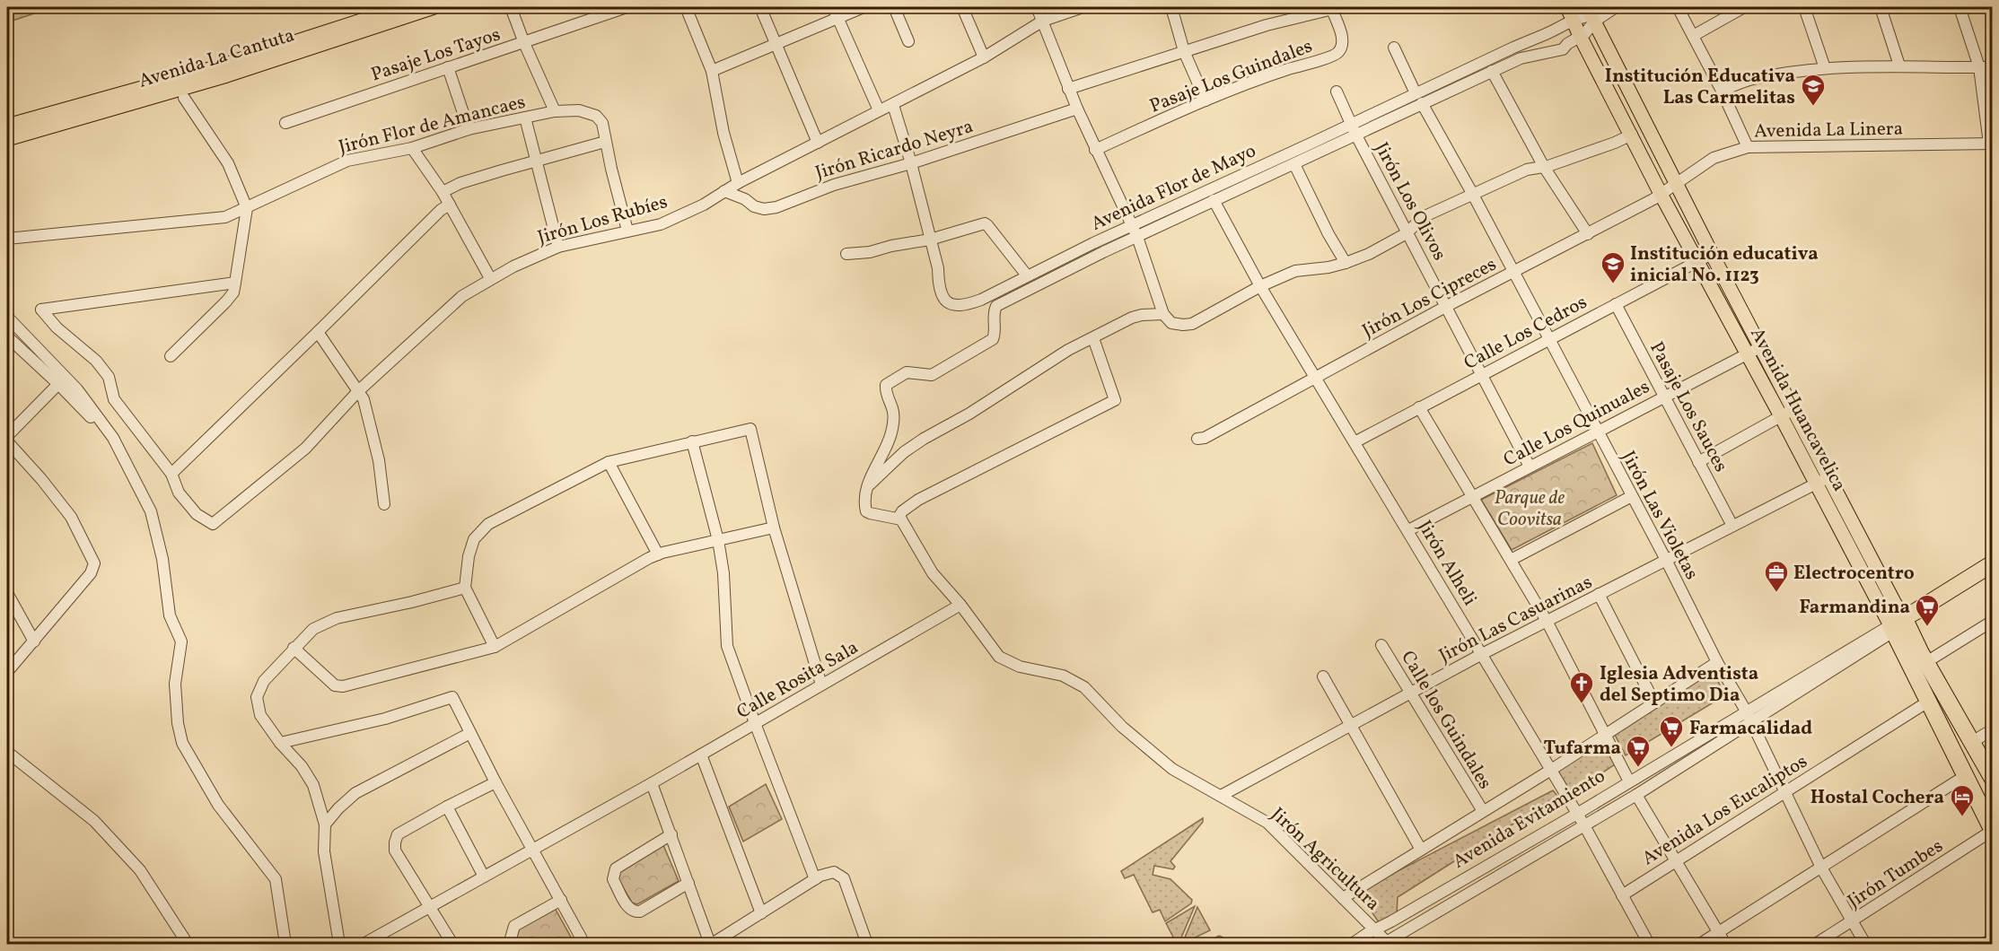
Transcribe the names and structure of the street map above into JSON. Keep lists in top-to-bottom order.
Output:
{
  "streets": {
    "highway": ["Avenida Huancavelica", "Avenida Evitamiento"],
    "main road": ["Avenida La Cantuta"],
    "street": [
      "Pasaje Los Tayos",
      "Pasaje Los Guindales",
      "Jirón Flor de Amancaes",
      "Avenida La Linera",
      "Jirón Ricardo Neyra",
      "Avenida Flor de Mayo",
      "Jirón Los Olivos",
      "Jirón Los Rubíes",
      "Jirón Los Cipreces",
      "Calle Los Cedros",
      "Pasaje Los Sauces",
      "Calle Los Quinuales",
      "Jirón Las Violetas",
      "Jirón Alheli",
      "Jirón Las Casuarinas",
      "Calle Rosita Sala",
      "Calle los Guindales",
      "Avenida Los Eucaliptos",
      "Jirón Agricultura",
      "Jirón Tumbes"
    ]
  },
  "crossings": [
    ["Jirón Flor de Amancaes", "Jirón Los Rubíes"],
    ["Avenida La Linera", "Jirón Los Cipreces"],
    ["Avenida La Linera", "Avenida Huancavelica"],
    ["Jirón Ricardo Neyra", "Avenida Flor de Mayo"],
    ["Jirón Ricardo Neyra", "Jirón Los Rubíes"],
    ["Avenida Flor de Mayo", "Jirón Los Olivos"],
    ["Avenida Flor de Mayo", "Jirón Los Rubíes"],
    ["Avenida Flor de Mayo", "Avenida Huancavelica"],
    ["Avenida Flor de Mayo", "Jirón Las Violetas"],
    ["Avenida Flor de Mayo", "Jirón Alheli"],
    ["Jirón Los Olivos", "Jirón Los Cipreces"],
    ["Jirón Los Olivos", "Calle Los Cedros"],
    ["Jirón Los Olivos", "Calle Los Quinuales"],
    ["Jirón Los Cipreces", "Avenida Huancavelica"],
    ["Jirón Los Cipreces", "Jirón Las Violetas"],
    ["Jirón Los Cipreces", "Jirón Alheli"],
    ["Calle Los Cedros", "Pasaje Los Sauces"],
    ["Calle Los Cedros", "Avenida Huancavelica"],
    ["Calle Los Cedros", "Jirón Las Violetas"],
    ["Calle Los Cedros", "Jirón Alheli"],
    ["Pasaje Los Sauces", "Calle Los Quinuales"],
    ["Pasaje Los Sauces", "Jirón Las Casuarinas"],
    ["Avenida Huancavelica", "Calle Los Quinuales"],
    ["Avenida Huancavelica", "Jirón Las Casuarinas"],
    ["Avenida Huancavelica", "Avenida Los Eucaliptos"],
    ["Avenida Huancavelica", "Avenida Evitamiento"],
    ["Avenida Huancavelica", "Jirón Tumbes"],
    ["Calle Los Quinuales", "Jirón Las Violetas"],
    ["Calle Los Quinuales", "Jirón Alheli"],
    ["Jirón Las Violetas", "Jirón Las Casuarinas"],
    ["Jirón Las Violetas", "Avenida Los Eucaliptos"],
    ["Jirón Las Violetas", "Avenida Evitamiento"],
    ["Jirón Las Violetas", "Jirón Tumbes"],
    ["Jirón Alheli", "Jirón Las Casuarinas"],
    ["Jirón Alheli", "Avenida Los Eucaliptos"],
    ["Jirón Alheli", "Avenida Evitamiento"],
    ["Jirón Las Casuarinas", "Calle los Guindales"],
    ["Jirón Las Casuarinas", "Jirón Agricultura"],
    ["Calle Rosita Sala", "Jirón Agricultura"],
    ["Avenida Evitamiento", "Jirón Agricultura"]
  ],
  "parks": ["Parque de Coovitsa"],
  "places": {
    "school or university": ["Institución Educativa Las Carmelitas", "Institución educativa inicial No. 1123"],
    "office": ["Electrocentro"],
    "supermarket": ["Farmandina", "Farmacalidad", "Tufarma"],
    "church": ["Iglesia Adventista del Septimo Dia"],
    "hotel": ["Hostal Cochera"]
  }
}
